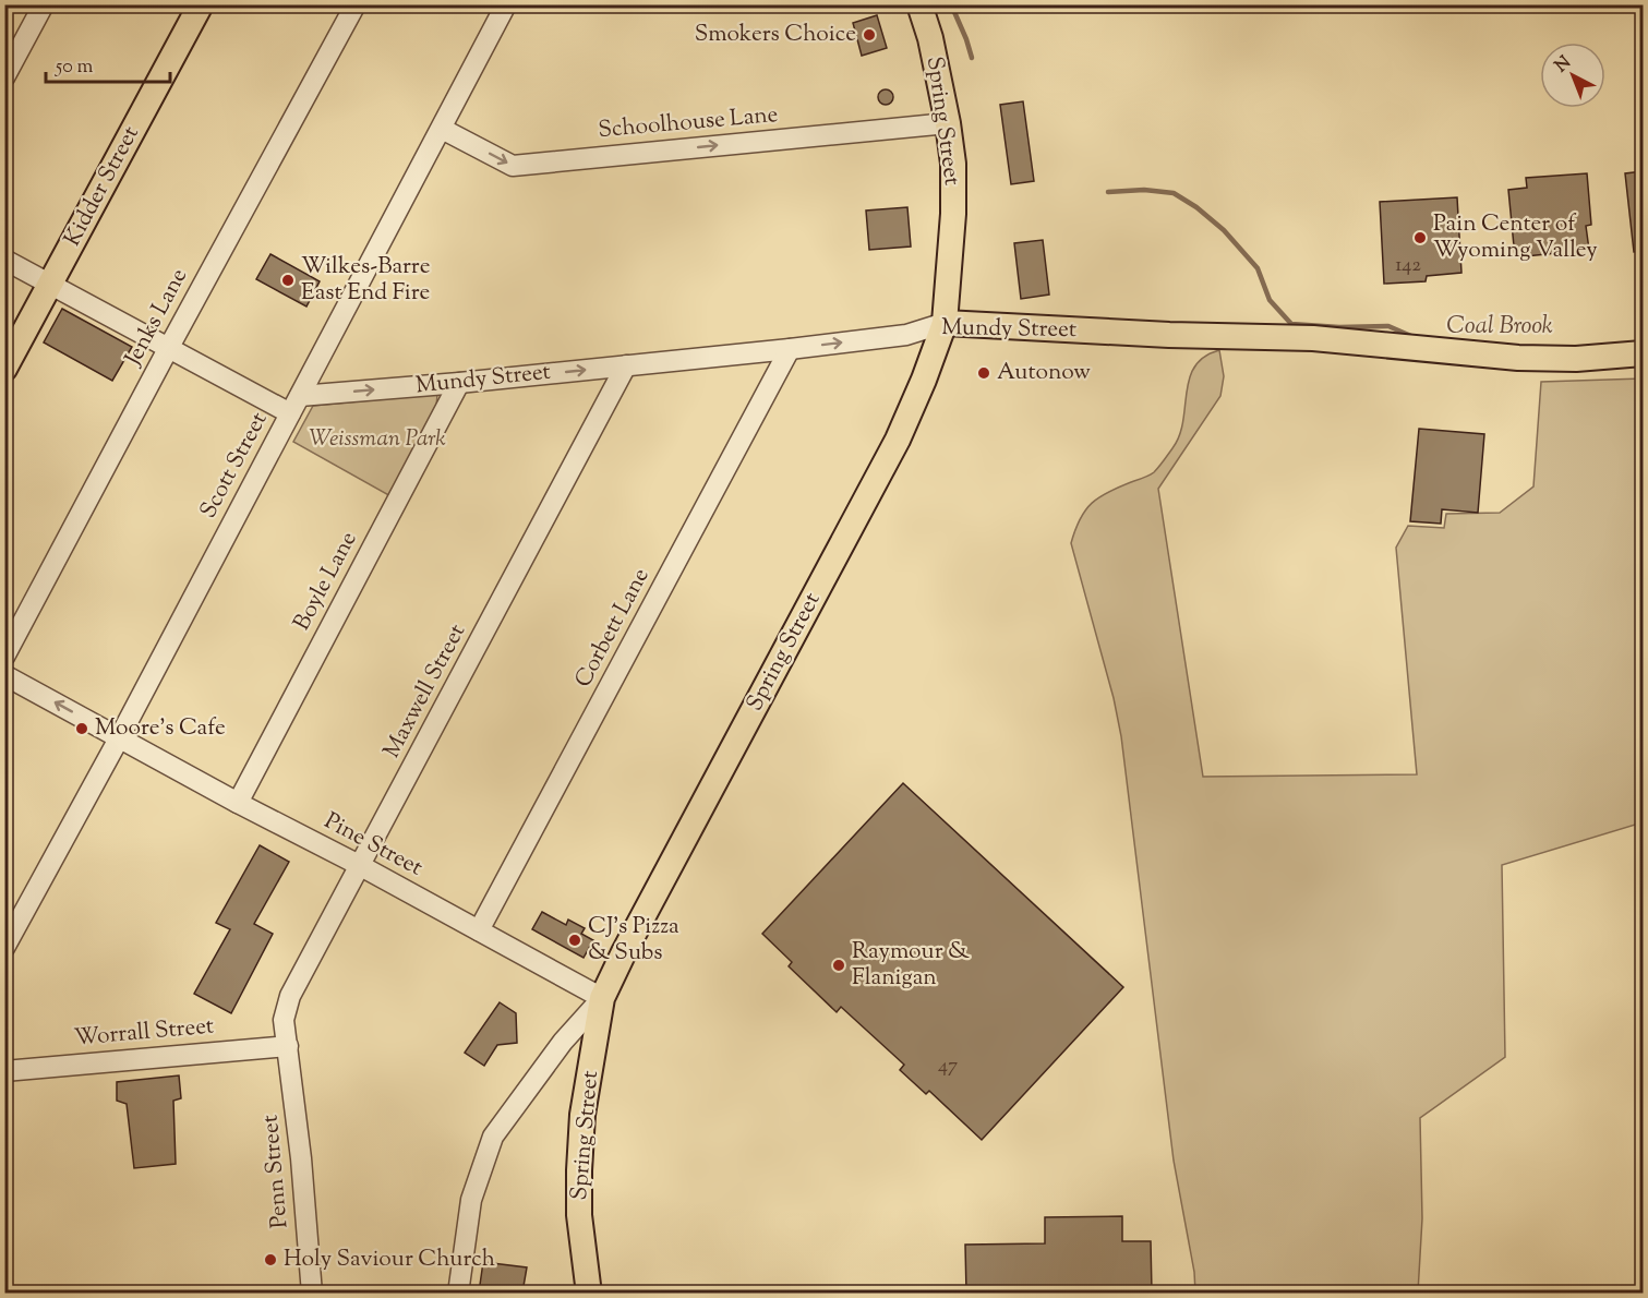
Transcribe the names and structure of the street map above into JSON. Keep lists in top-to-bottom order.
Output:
{
  "streets": {
    "main road": ["Spring Street", "Kidder Street", "Mundy Street"],
    "street": [
      "Schoolhouse Lane",
      "Jenks Lane",
      "Scott Street",
      "Boyle Lane",
      "Corbett Lane",
      "Maxwell Street",
      "Pine Street",
      "Worrall Street",
      "Penn Street"
    ]
  },
  "crossings": [
    ["Spring Street", "Schoolhouse Lane"],
    ["Spring Street", "Mundy Street"],
    ["Spring Street", "Pine Street"],
    ["Schoolhouse Lane", "Scott Street"],
    ["Mundy Street", "Scott Street"],
    ["Mundy Street", "Boyle Lane"],
    ["Mundy Street", "Corbett Lane"],
    ["Mundy Street", "Maxwell Street"],
    ["Scott Street", "Pine Street"],
    ["Boyle Lane", "Pine Street"],
    ["Corbett Lane", "Pine Street"],
    ["Maxwell Street", "Pine Street"],
    ["Maxwell Street", "Worrall Street"],
    ["Maxwell Street", "Penn Street"],
    ["Worrall Street", "Penn Street"]
  ],
  "one_way": ["Schoolhouse Lane", "Mundy Street"],
  "water": ["Coal Brook"],
  "parks": ["Weissman Park"],
  "places": [
    "Smokers Choice",
    "Pain Center of Wyoming Valley",
    "Wilkes-Barre East End Fire",
    "Autonow",
    "Moore's Cafe",
    "CJ's Pizza & Subs",
    "Raymour & Flanigan",
    "Holy Saviour Church"
  ],
  "house_numbers": ["142", "47"],
  "scale_bar": "50 m",
  "north": "top left"
}
